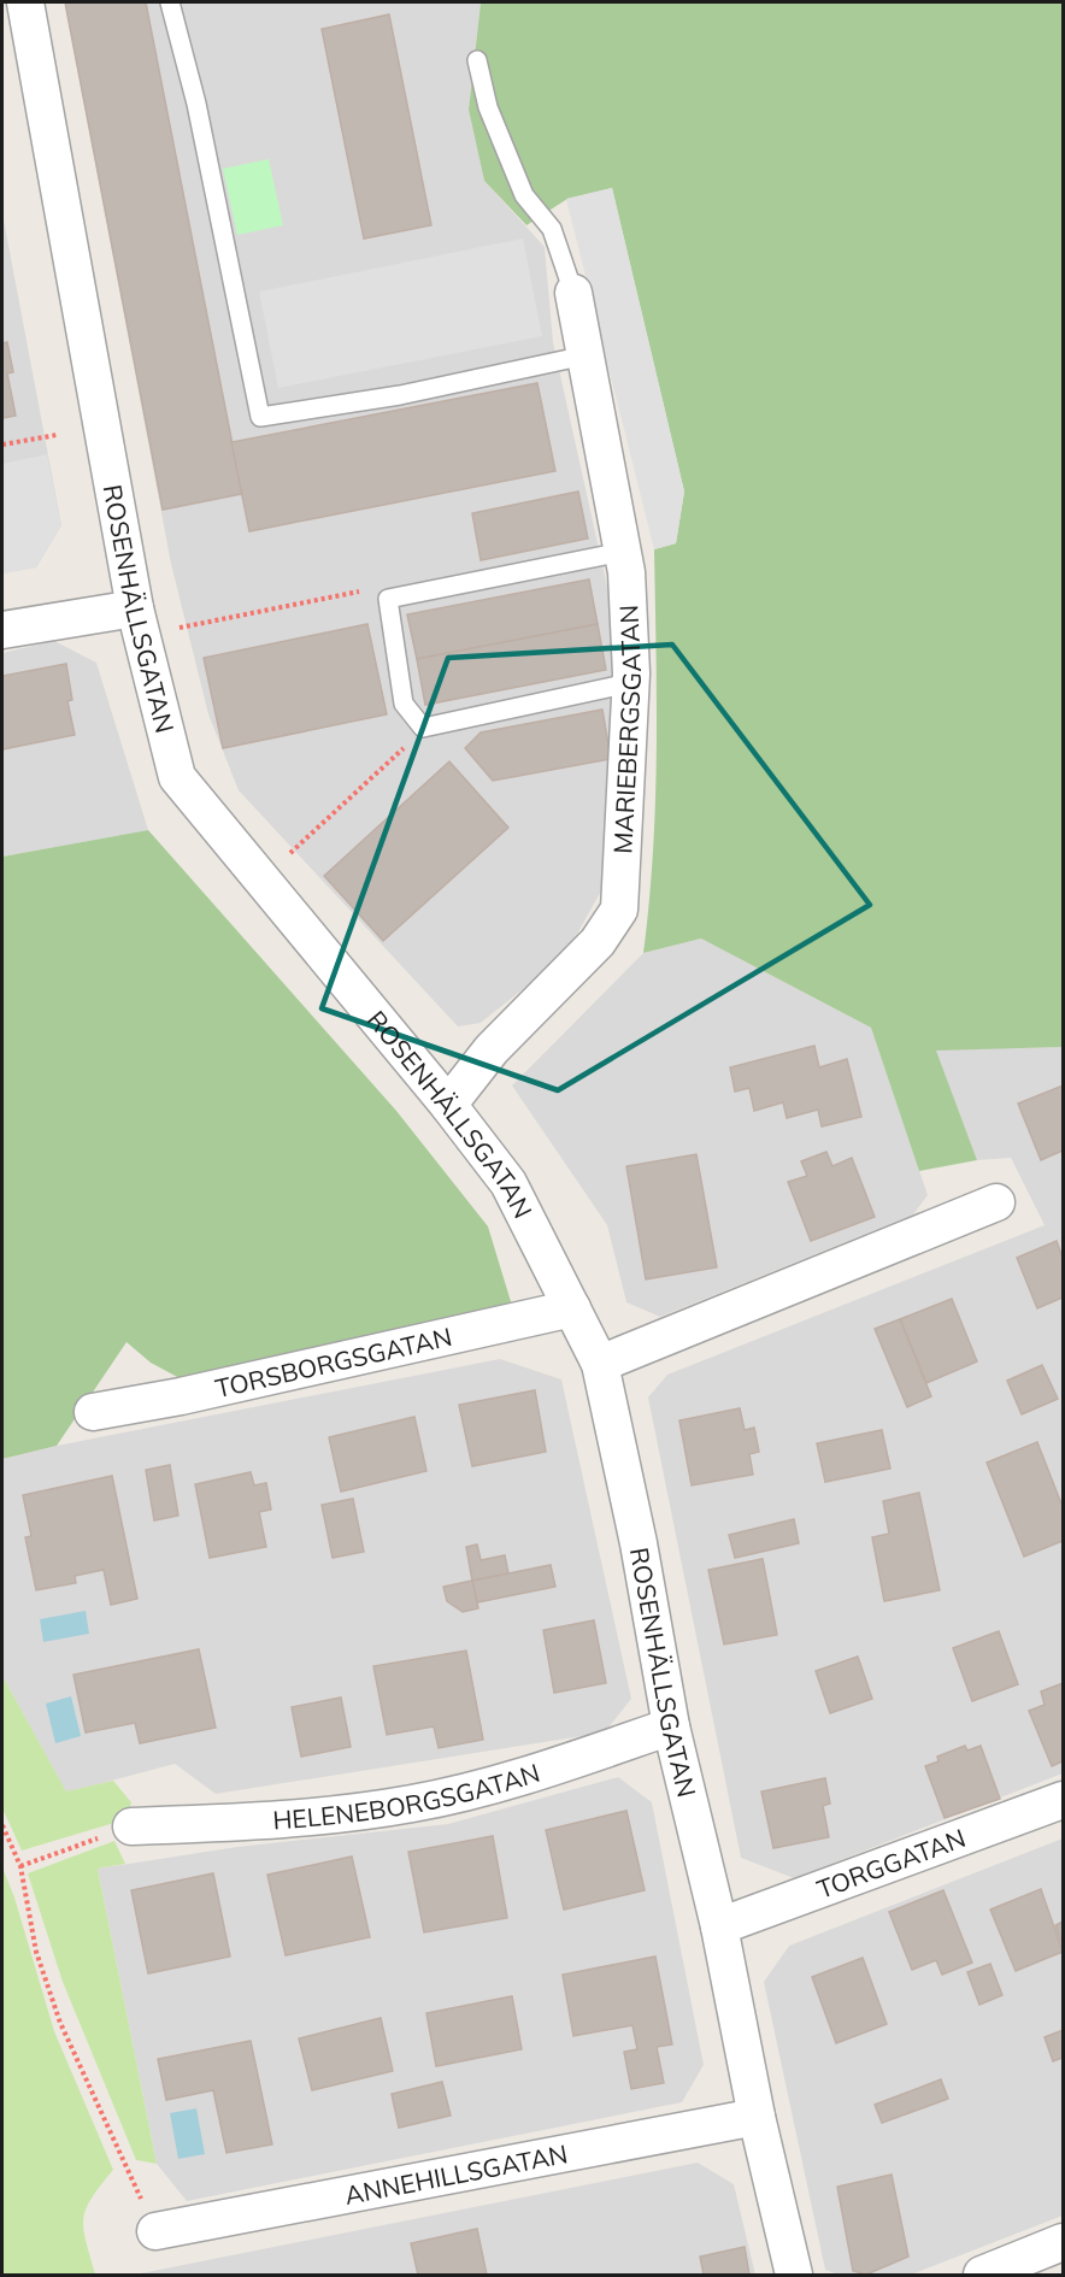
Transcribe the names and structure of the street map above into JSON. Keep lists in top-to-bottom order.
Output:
{
  "streets": {
    "street": [
      "ROSENHÄLLSGATAN",
      "MARIEBERGSGATAN",
      "TORSBORGSGATAN",
      "HELENEBORGSGATAN",
      "TORGGATAN",
      "ANNEHILLSGATAN"
    ]
  },
  "crossings": [
    ["ROSENHÄLLSGATAN", "MARIEBERGSGATAN"],
    ["ROSENHÄLLSGATAN", "TORSBORGSGATAN"],
    ["ROSENHÄLLSGATAN", "HELENEBORGSGATAN"],
    ["ROSENHÄLLSGATAN", "TORGGATAN"],
    ["ROSENHÄLLSGATAN", "ANNEHILLSGATAN"]
  ]
}
